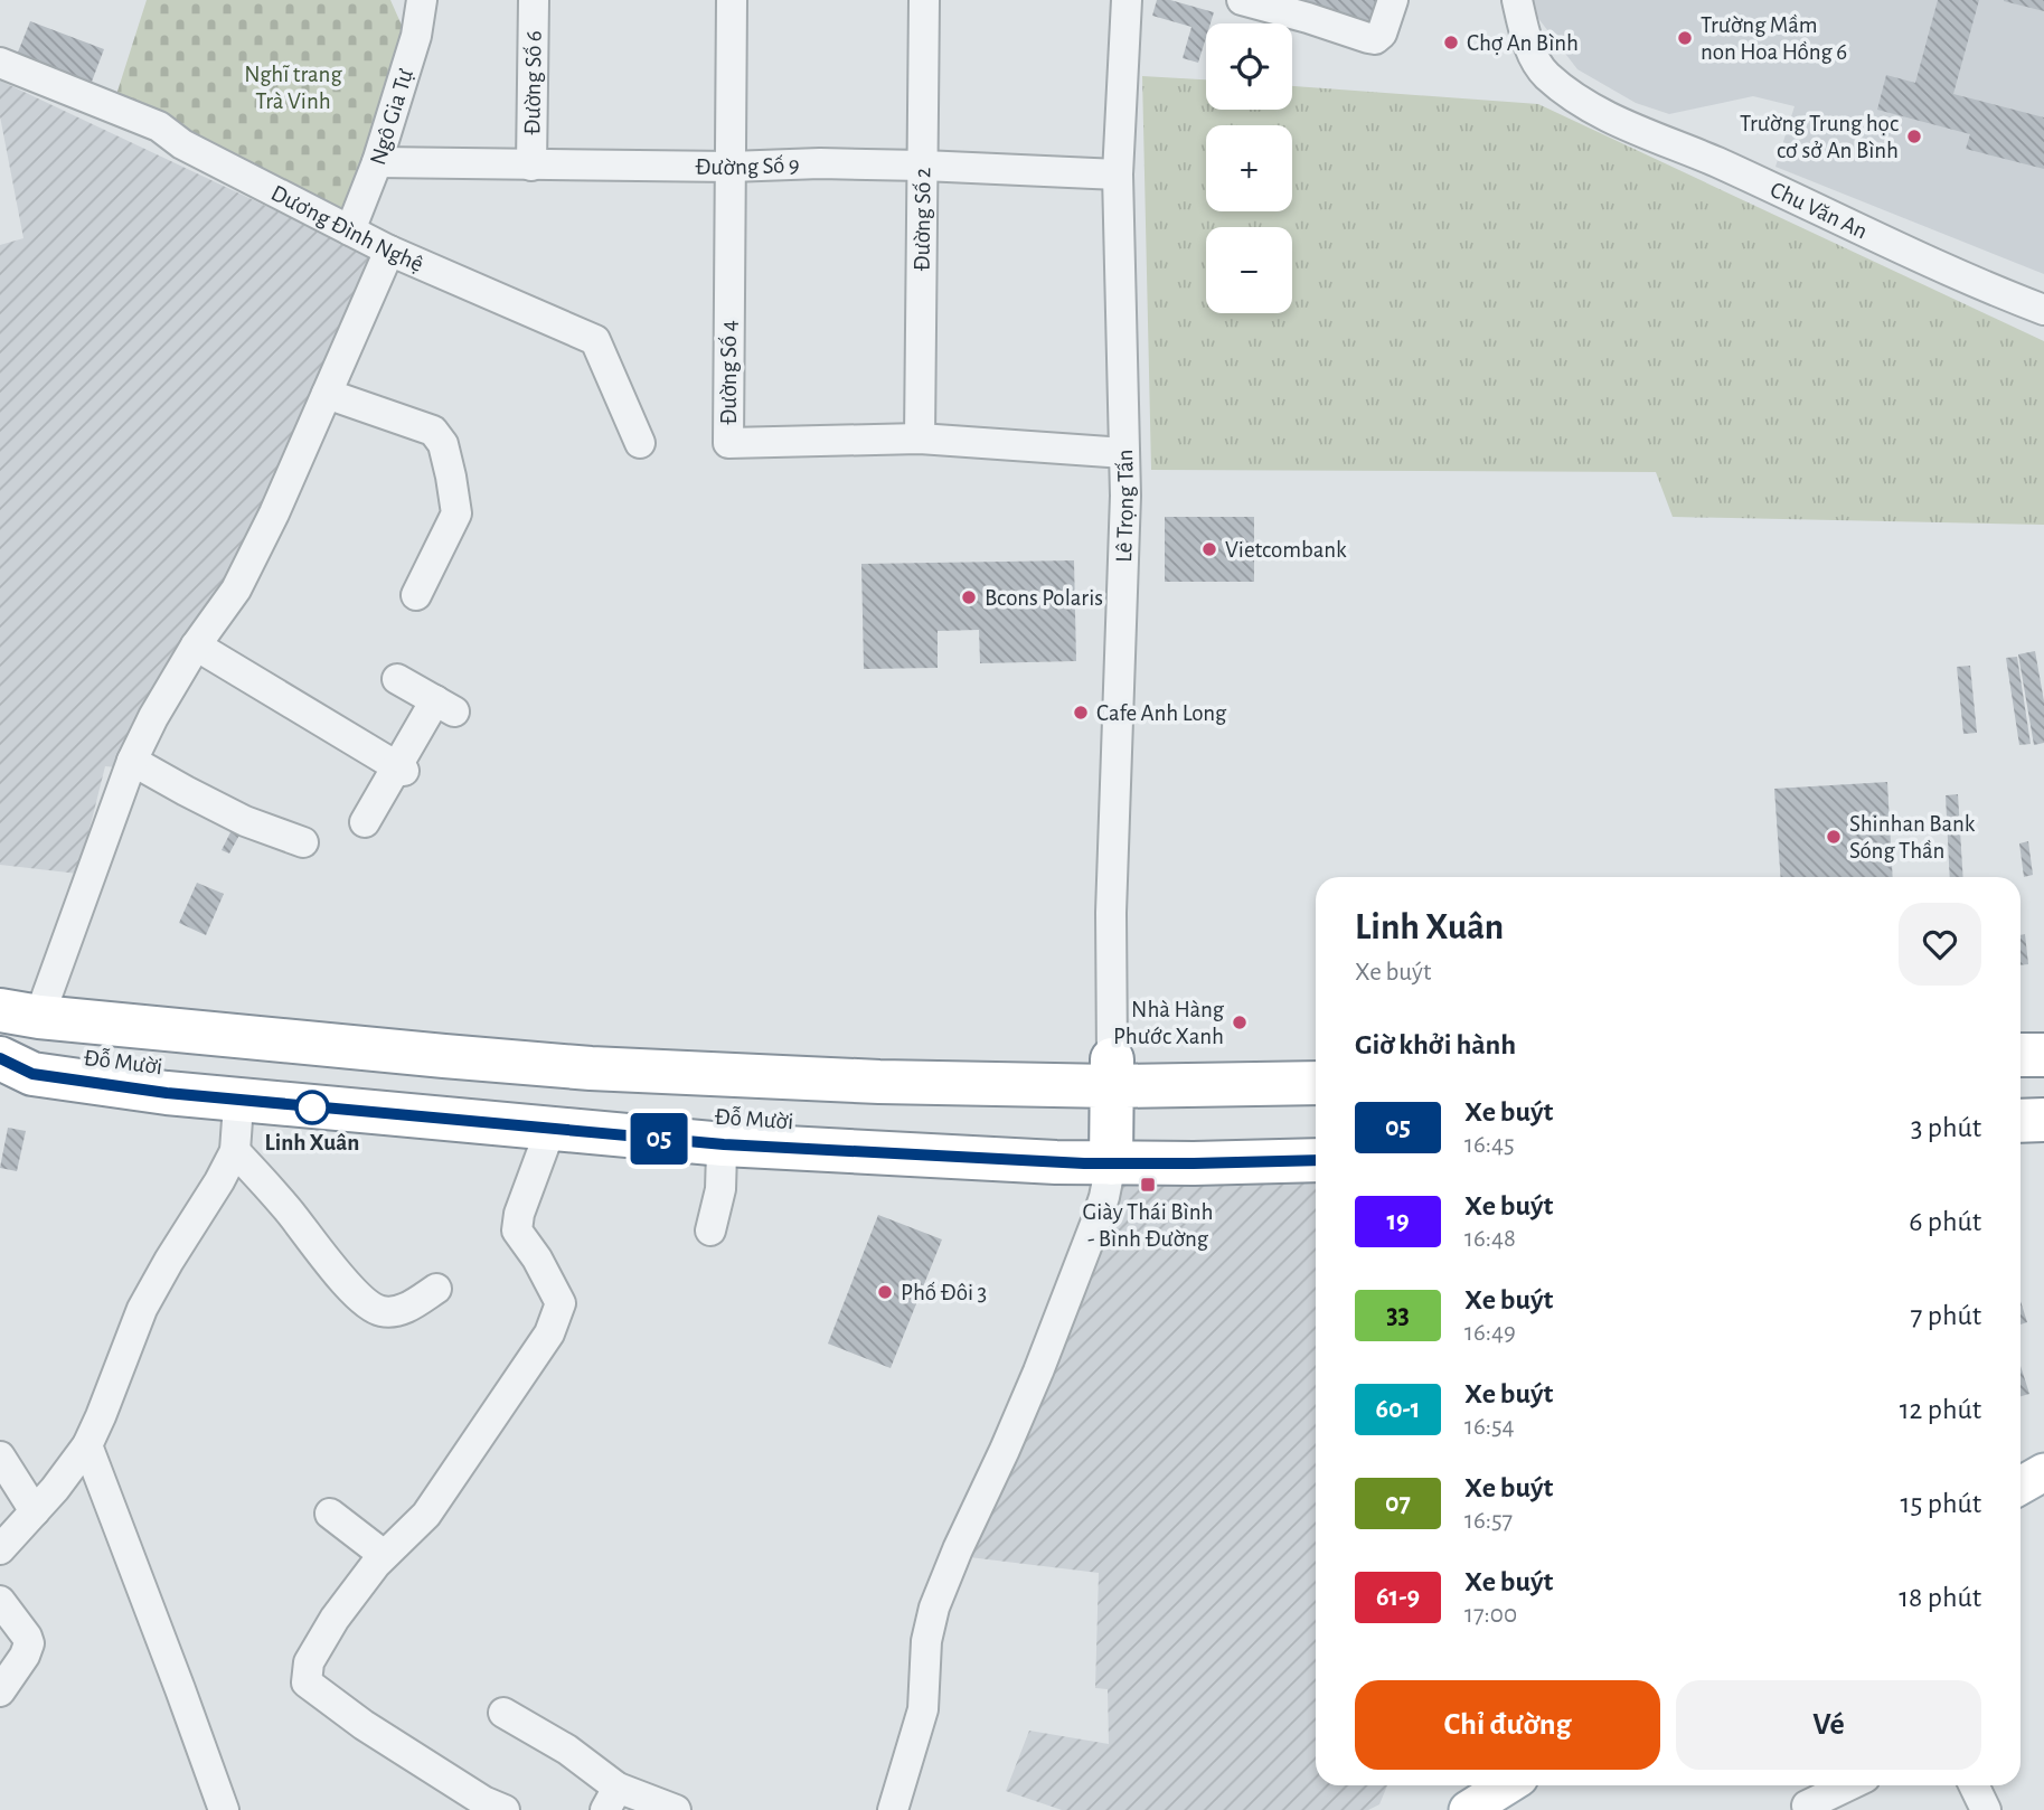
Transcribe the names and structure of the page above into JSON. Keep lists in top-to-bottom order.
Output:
{
  "streets": {
    "highway": ["Đỗ Mười"],
    "street": [
      "Đường Số 6",
      "Ngô Gia Tự",
      "Đường Số 9",
      "Chu Văn An",
      "Đường Số 2",
      "Dương Đình Nghệ",
      "Đường Số 4",
      "Lê Trọng Tấn"
    ]
  },
  "crossings": [
    ["Đường Số 6", "Đường Số 9"],
    ["Ngô Gia Tự", "Đường Số 9"],
    ["Ngô Gia Tự", "Dương Đình Nghệ"],
    ["Đường Số 9", "Đường Số 2"],
    ["Đường Số 9", "Đường Số 4"],
    ["Đường Số 9", "Lê Trọng Tấn"],
    ["Đường Số 2", "Đường Số 4"],
    ["Đường Số 4", "Lê Trọng Tấn"],
    ["Lê Trọng Tấn", "Đỗ Mười"]
  ],
  "parks": ["Nghĩ trang Trà Vinh"],
  "places": {
    "other": [
      "Trường Mầm non Hoa Hồng 6",
      "Chợ An Bình",
      "Trường Trung học cơ sở An Bình",
      "Vietcombank",
      "Bcons Polaris",
      "Cafe Anh Long",
      "Shinhan Bank Sóng Thần",
      "Nhà Hàng Phước Xanh",
      "Linh Xuân",
      "Phố Đôi 3"
    ],
    "transit": ["Giày Thái Bình - Bình Đường"]
  },
  "lines": ["bus line 05"],
  "page": {
    "on_map": "05",
    "map_buttons": ["+", "−"],
    "heading": [
      ["Linh Xuân", "Xe buýt"],
      "Giờ khởi hành"
    ],
    "list": [
      {
        "mark": "05",
        "name": "Xe buýt",
        "note": "16:45",
        "value": "3 phút"
      },
      {
        "mark": "19",
        "name": "Xe buýt",
        "note": "16:48",
        "value": "6 phút"
      },
      {
        "mark": "33",
        "name": "Xe buýt",
        "note": "16:49",
        "value": "7 phút"
      },
      {
        "mark": "60-1",
        "name": "Xe buýt",
        "note": "16:54",
        "value": "12 phút"
      },
      {
        "mark": "07",
        "name": "Xe buýt",
        "note": "16:57",
        "value": "15 phút"
      },
      {
        "mark": "61-9",
        "name": "Xe buýt",
        "note": "17:00",
        "value": "18 phút"
      }
    ],
    "buttons": ["Chỉ đường", "Vé"]
  }
}
